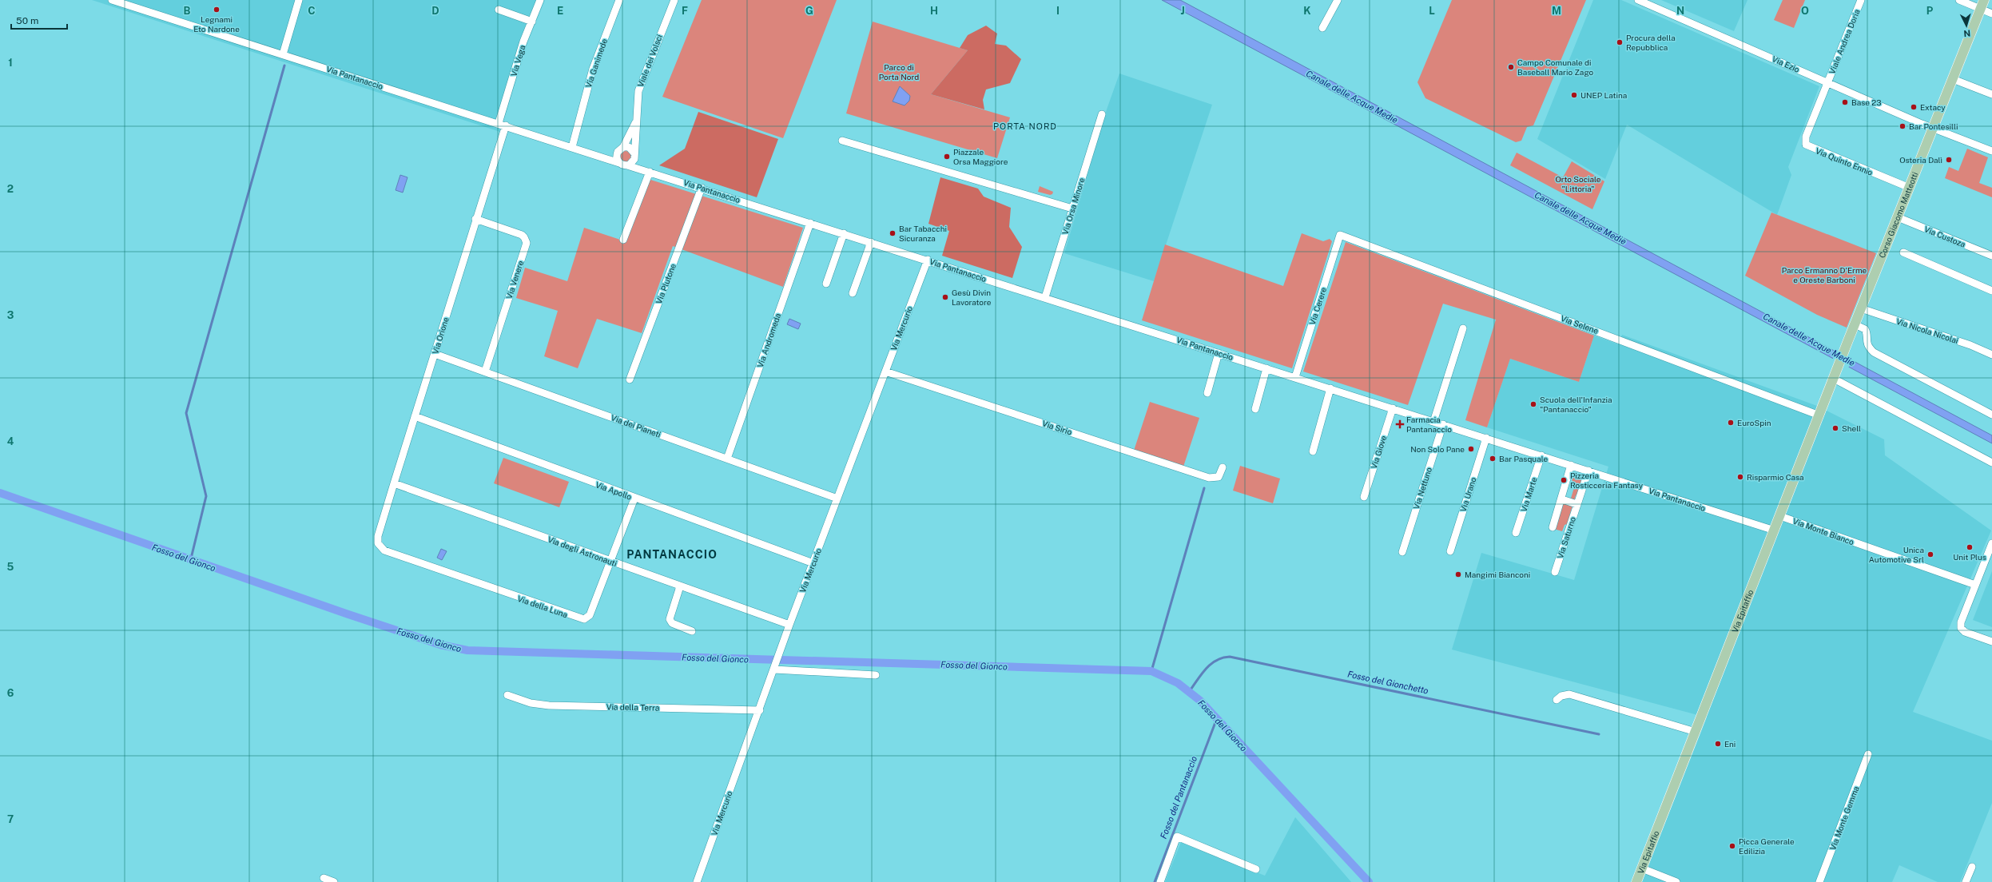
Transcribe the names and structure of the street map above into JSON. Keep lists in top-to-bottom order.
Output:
{
  "streets": {
    "main road": ["Corso Giacomo Matteotti", "Via Epitaffio"],
    "street": [
      "Viale Andrea Doria",
      "Via Vega",
      "Viale dei Volsci",
      "Via Ganimede",
      "Via Ezio",
      "Via Pantanaccio",
      "Via Quinto Ennio",
      "Via Orsa Minore",
      "Via Custoza",
      "Via Venere",
      "Via Plutone",
      "Via Cerere",
      "Via Selene",
      "Via Mercurio",
      "Via Nicola Nicolai",
      "Via Orione",
      "Via Andromeda",
      "Via dei Pianeti",
      "Via Sirio",
      "Via Giove",
      "Via Nettuno",
      "Via Apollo",
      "Via Urano",
      "Via Marte",
      "Via Monte Bianco",
      "Via Saturno",
      "Via degli Astronauti",
      "Via della Luna",
      "Via della Terra",
      "Via Monte Gemma"
    ]
  },
  "crossings": [
    ["Viale Andrea Doria", "Via Ezio"],
    ["Viale Andrea Doria", "Via Quinto Ennio"],
    ["Via Vega", "Via Pantanaccio"],
    ["Via Vega", "Via Orione"],
    ["Viale dei Volsci", "Via Pantanaccio"],
    ["Via Ganimede", "Via Pantanaccio"],
    ["Via Ezio", "Via Quinto Ennio"],
    ["Via Ezio", "Corso Giacomo Matteotti"],
    ["Via Pantanaccio", "Via Orsa Minore"],
    ["Via Pantanaccio", "Via Plutone"],
    ["Via Pantanaccio", "Via Cerere"],
    ["Via Pantanaccio", "Via Mercurio"],
    ["Via Pantanaccio", "Via Orione"],
    ["Via Pantanaccio", "Via Andromeda"],
    ["Via Pantanaccio", "Via Giove"],
    ["Via Pantanaccio", "Via Nettuno"],
    ["Via Pantanaccio", "Via Urano"],
    ["Via Pantanaccio", "Via Marte"],
    ["Via Pantanaccio", "Via Saturno"],
    ["Via Pantanaccio", "Via Epitaffio"],
    ["Via Quinto Ennio", "Corso Giacomo Matteotti"],
    ["Corso Giacomo Matteotti", "Via Custoza"],
    ["Corso Giacomo Matteotti", "Via Nicola Nicolai"],
    ["Corso Giacomo Matteotti", "Via Epitaffio"],
    ["Via Venere", "Via Orione"],
    ["Via Venere", "Via dei Pianeti"],
    ["Via Cerere", "Via Selene"],
    ["Via Selene", "Via Epitaffio"],
    ["Via Mercurio", "Via dei Pianeti"],
    ["Via Mercurio", "Via Sirio"],
    ["Via Mercurio", "Via Apollo"],
    ["Via Mercurio", "Via degli Astronauti"],
    ["Via Mercurio", "Via della Terra"],
    ["Via Orione", "Via dei Pianeti"],
    ["Via Orione", "Via Apollo"],
    ["Via Orione", "Via degli Astronauti"],
    ["Via Orione", "Via della Luna"],
    ["Via Andromeda", "Via dei Pianeti"],
    ["Via Apollo", "Via della Luna"],
    ["Via Monte Bianco", "Via Epitaffio"],
    ["Via degli Astronauti", "Via della Luna"]
  ],
  "districts": ["PORTA NORD", "PANTANACCIO"],
  "water": [
    "Canale delle Acque Medie",
    "Fosso del Gionco",
    "Fosso del Gionchetto",
    "Fosso del Pantanaccio"
  ],
  "parks": ["Parco di Porta Nord", "Orto Sociale \"Littoria\"", "Parco Ermanno D'Erme e Oreste Barboni"],
  "places": {
    "other": [
      "Legnami Eto Nardone",
      "Procura della Repubblica",
      "Campo Comunale di Baseball Mario Zago",
      "UNEP Latina",
      "Base 23",
      "Extacy",
      "Bar Pontesilli",
      "Piazzale Orsa Maggiore",
      "Osteria Dalì",
      "Bar Tabacchi Sicuranza",
      "Gesù Divin Lavoratore",
      "Scuola dell'Infanzia \"Pantanaccio\"",
      "EuroSpin",
      "Shell",
      "Non Solo Pane",
      "Bar Pasquale",
      "Risparmio Casa",
      "Pizzeria Rosticceria Fantasy",
      "Unit Plus",
      "Unica Automotive Srl",
      "Mangimi Bianconi",
      "Eni",
      "Picca Generale Edilizia"
    ],
    "health": ["Farmacia Pantanaccio"]
  },
  "scale_bar": "50 m",
  "north": "bottom",
  "grid": {
    "columns": [
      "B",
      "C",
      "D",
      "E",
      "F",
      "G",
      "H",
      "I",
      "J",
      "K",
      "L",
      "M",
      "N",
      "O",
      "P"
    ],
    "rows": [
      "1",
      "2",
      "3",
      "4",
      "5",
      "6",
      "7"
    ]
  }
}
